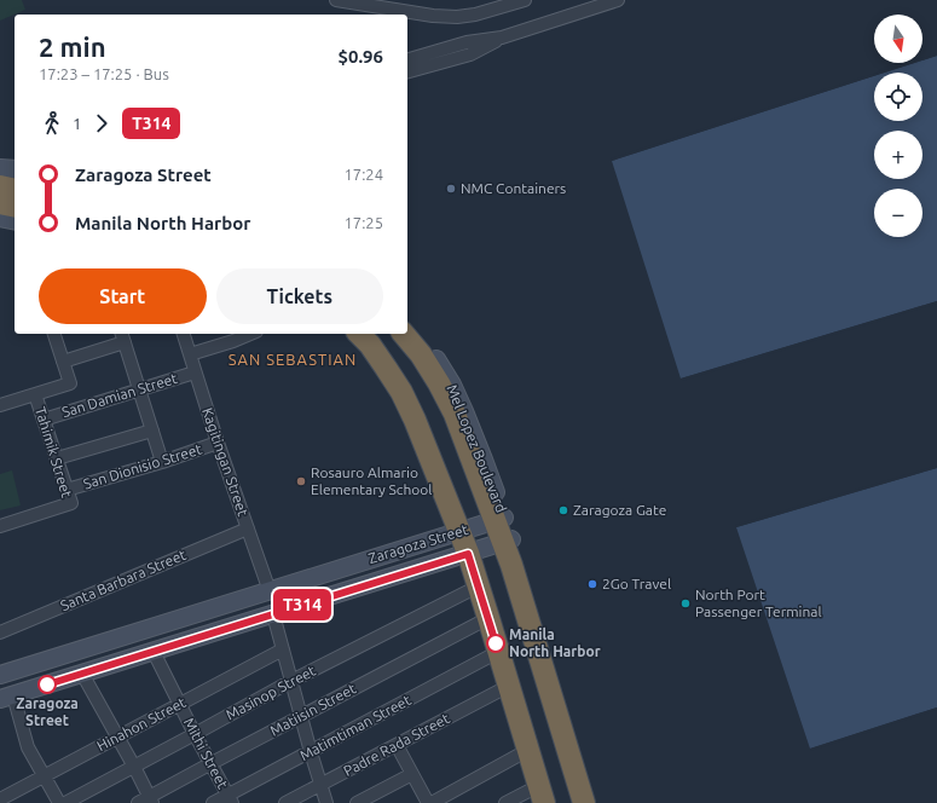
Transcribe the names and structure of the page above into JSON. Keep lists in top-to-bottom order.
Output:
{
  "streets": {
    "highway": ["Mel Lopez Boulevard"],
    "street": [
      "San Damian Street",
      "Tahimik Street",
      "Kagitingan Street",
      "San Dionisio Street",
      "Zaragoza Street",
      "Santa Barbara Street",
      "Masinop Street",
      "Matiisin Street",
      "Hinahon Street",
      "Matimtiman Street",
      "Padre Rada Street",
      "Mithi Street"
    ]
  },
  "crossings": [
    ["San Damian Street", "Tahimik Street"],
    ["San Damian Street", "Kagitingan Street"],
    ["Mel Lopez Boulevard", "Zaragoza Street"],
    ["Tahimik Street", "San Dionisio Street"],
    ["Kagitingan Street", "San Dionisio Street"],
    ["Kagitingan Street", "Zaragoza Street"],
    ["Kagitingan Street", "Santa Barbara Street"],
    ["Zaragoza Street", "Mithi Street"],
    ["Masinop Street", "Mithi Street"],
    ["Matiisin Street", "Mithi Street"],
    ["Hinahon Street", "Mithi Street"],
    ["Matimtiman Street", "Mithi Street"]
  ],
  "districts": ["SAN SEBASTIAN"],
  "places": [
    "NMC Containers",
    "Rosauro Almario Elementary School",
    "Zaragoza Gate",
    "2Go Travel",
    "North Port Passenger Terminal",
    "Manila North Harbor",
    "Zaragoza Street"
  ],
  "lines": ["bus line T314"],
  "north": "bottom",
  "page": {
    "on_map": "T314",
    "map_buttons": ["+", "−"],
    "heading": ["2 min", "17:23 – 17:25 · Bus", "$0.96"],
    "legs": ["1", "T314"],
    "list": [
      {
        "name": "Zaragoza Street",
        "value": "17:24"
      },
      {
        "name": "Manila North Harbor",
        "value": "17:25"
      }
    ],
    "buttons": ["Start", "Tickets"]
  }
}
